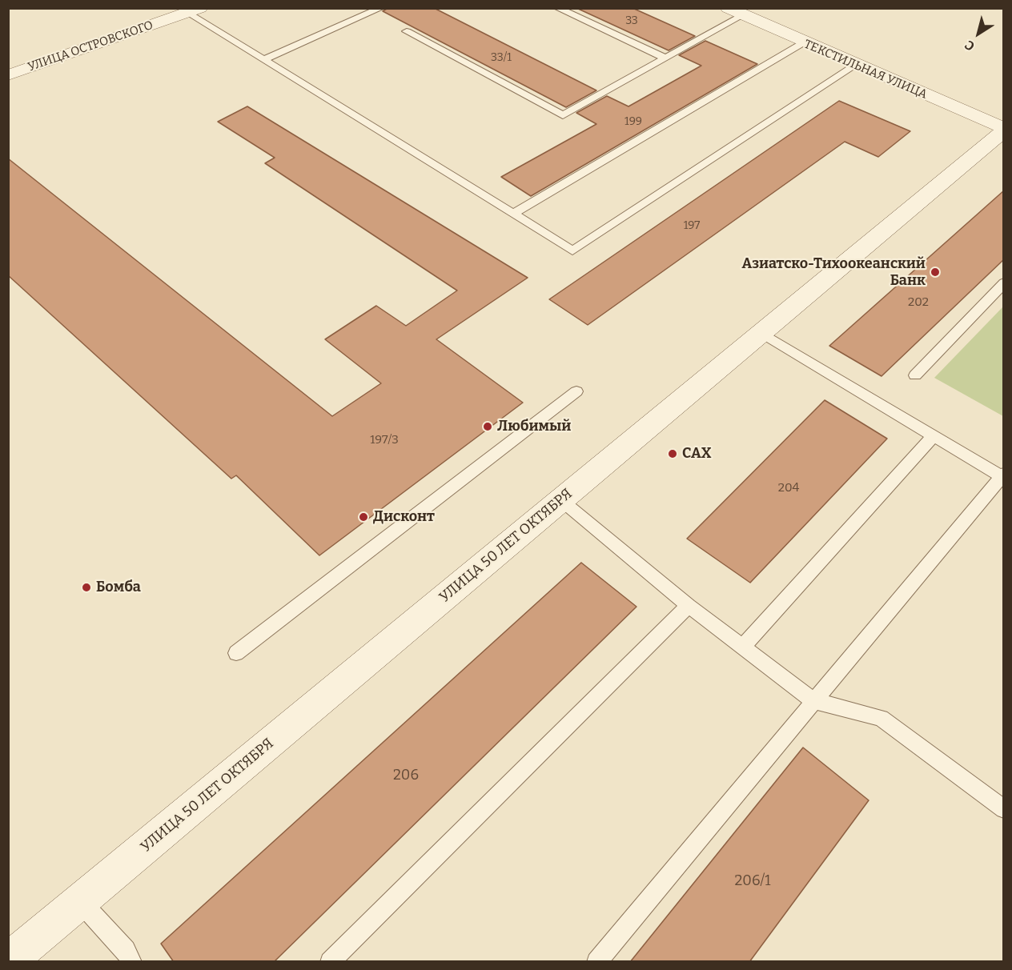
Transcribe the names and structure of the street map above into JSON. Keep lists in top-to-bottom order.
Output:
{
  "streets": {
    "main road": ["УЛИЦА ОСТРОВСКОГО", "ТЕКСТИЛЬНАЯ УЛИЦА", "УЛИЦА 50 ЛЕТ ОКТЯБРЯ"]
  },
  "crossings": [
    ["ТЕКСТИЛЬНАЯ УЛИЦА", "УЛИЦА 50 ЛЕТ ОКТЯБРЯ"]
  ],
  "places": [
    "Азиатско-Тихоокеанский Банк",
    "Любимый",
    "САХ",
    "Дисконт",
    "Бомба"
  ],
  "house_numbers": [
    "33",
    "33/1",
    "199",
    "197",
    "202",
    "197/3",
    "204",
    "206",
    "206/1"
  ],
  "north": "bottom left"
}
